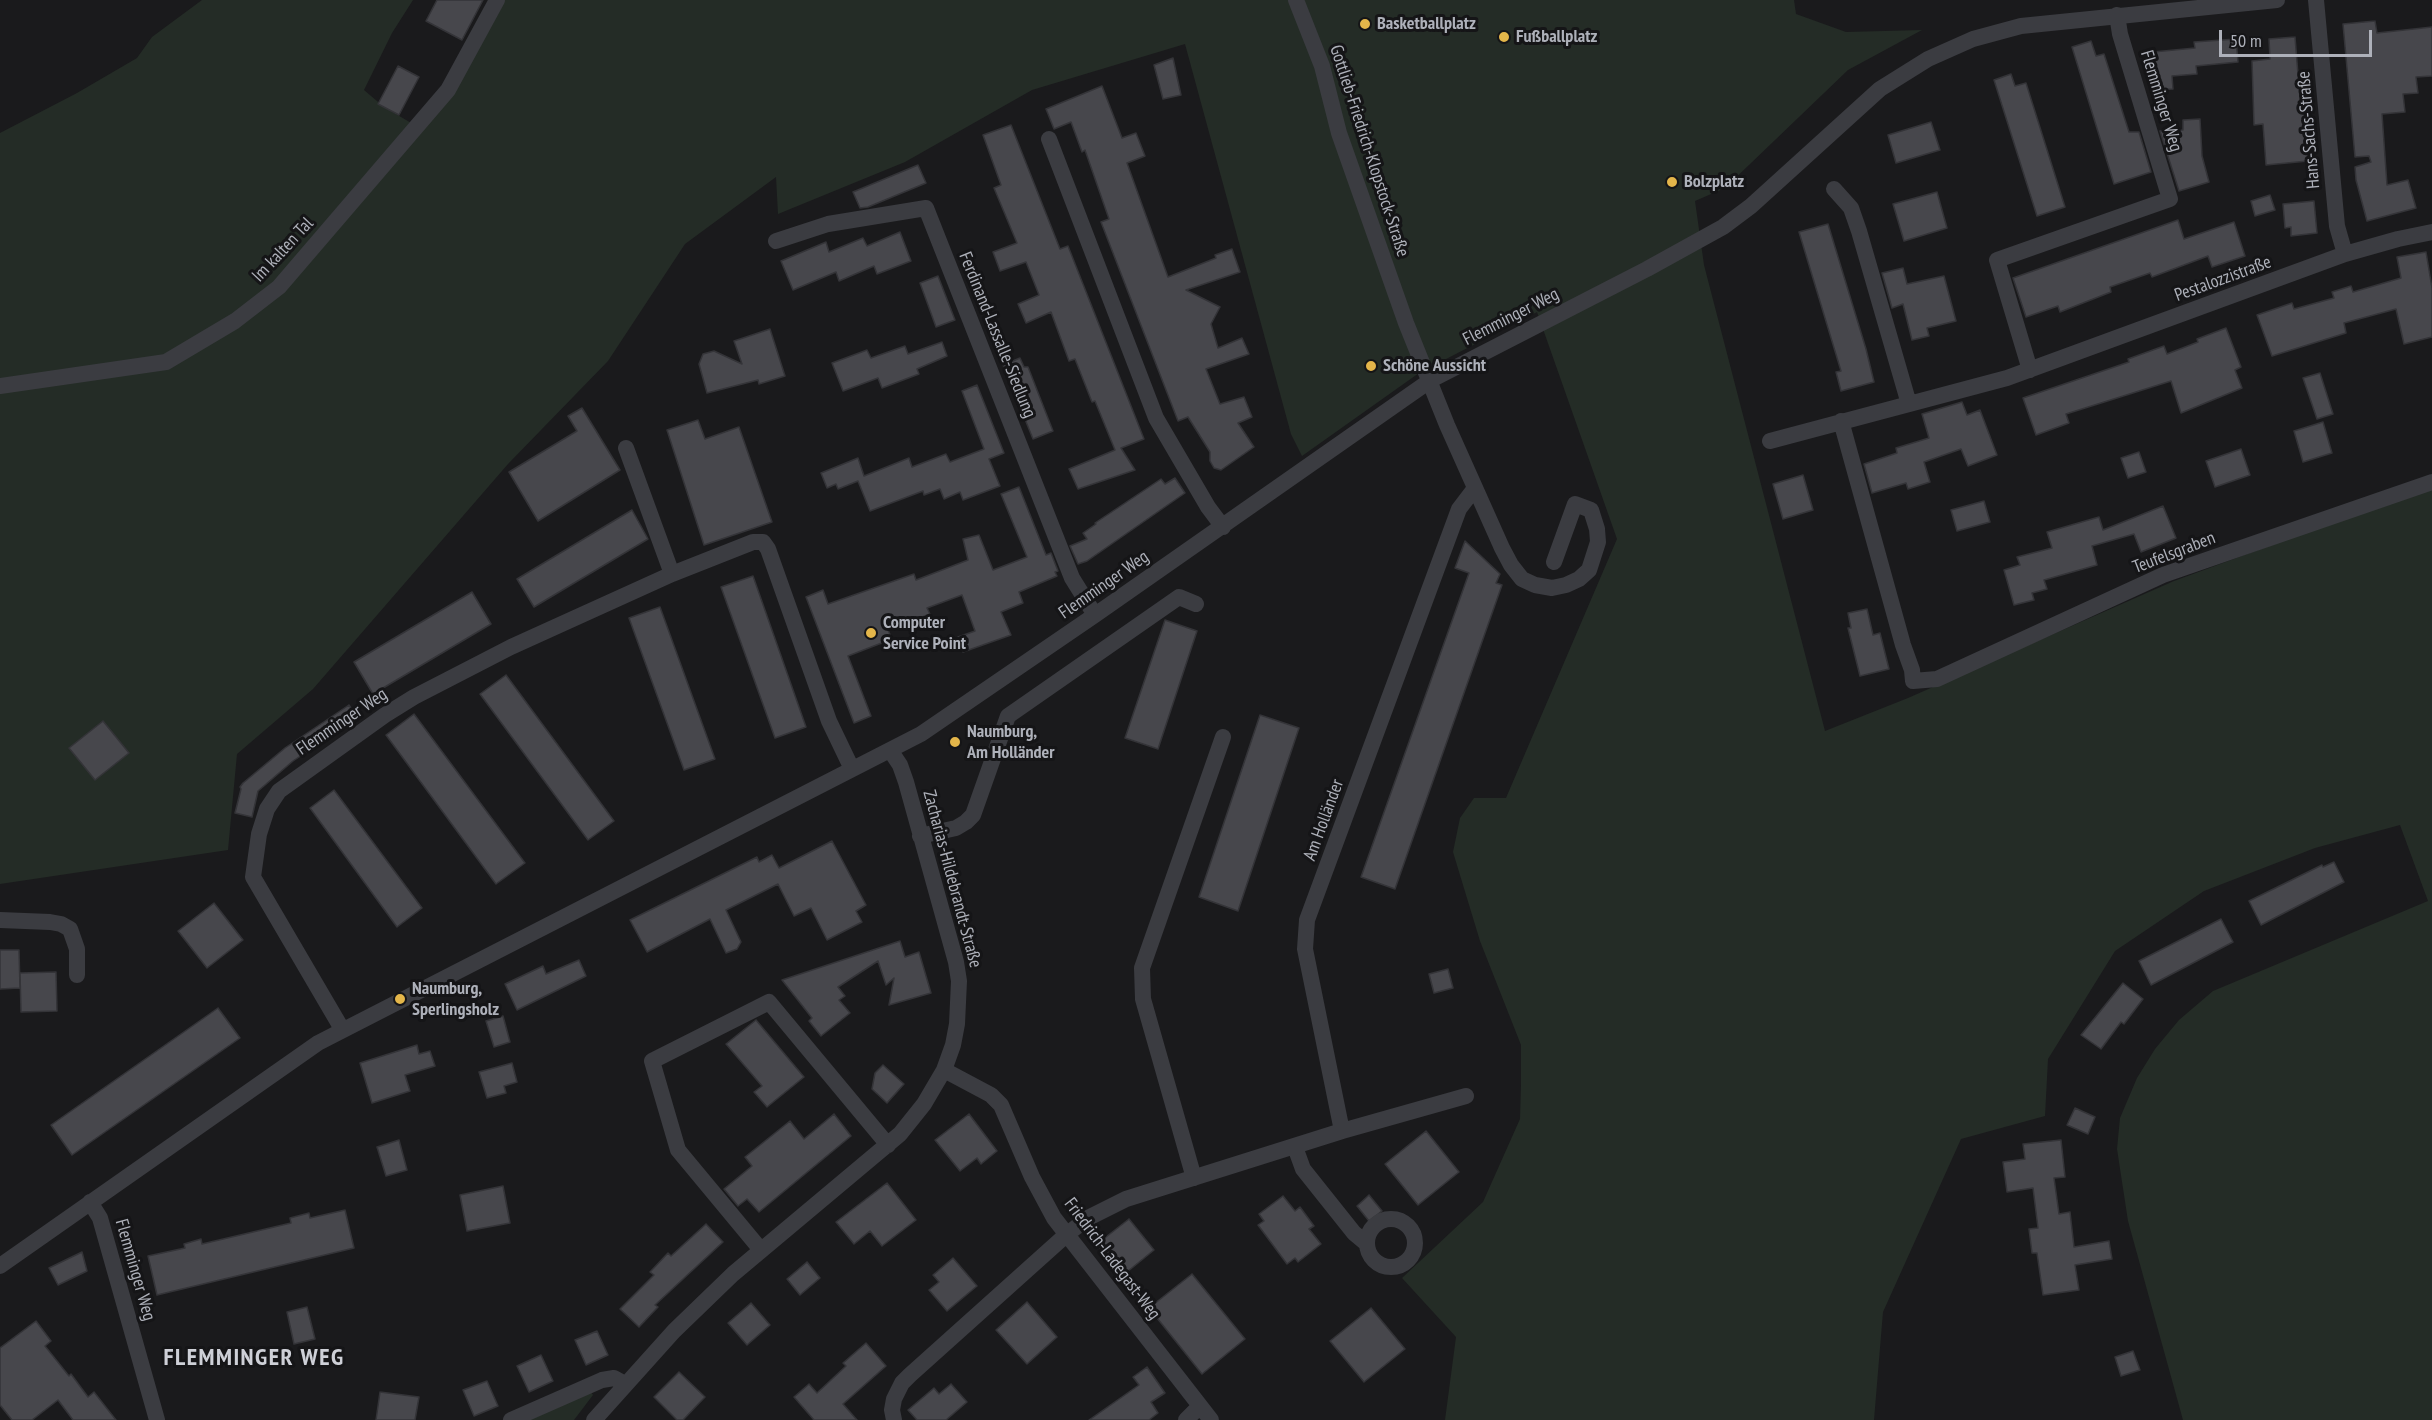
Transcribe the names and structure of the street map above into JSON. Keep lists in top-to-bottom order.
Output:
{
  "streets": {
    "street": [
      "Flemminger Weg",
      "Hans-Sachs-Straße",
      "Gottlieb-Friedrich-Klopstock-Straße",
      "Im kalten Tal",
      "Pestalozzistraße",
      "Ferdinand-Lassalle-Siedlung",
      "Teufelsgraben",
      "Am Holländer",
      "Zacharias-Hildebrandt-Straße",
      "Friedrich-Ladegast-Weg"
    ]
  },
  "crossings": [
    ["Flemminger Weg", "Gottlieb-Friedrich-Klopstock-Straße"],
    ["Flemminger Weg", "Pestalozzistraße"],
    ["Flemminger Weg", "Ferdinand-Lassalle-Siedlung"],
    ["Flemminger Weg", "Zacharias-Hildebrandt-Straße"],
    ["Hans-Sachs-Straße", "Pestalozzistraße"],
    ["Pestalozzistraße", "Teufelsgraben"],
    ["Zacharias-Hildebrandt-Straße", "Friedrich-Ladegast-Weg"]
  ],
  "districts": ["FLEMMINGER WEG"],
  "places": [
    "Basketballplatz",
    "Fußballplatz",
    "Bolzplatz",
    "Schöne Aussicht",
    "Computer Service Point",
    "Naumburg, Am Holländer",
    "Naumburg, Sperlingsholz"
  ],
  "scale_bar": "50 m"
}
